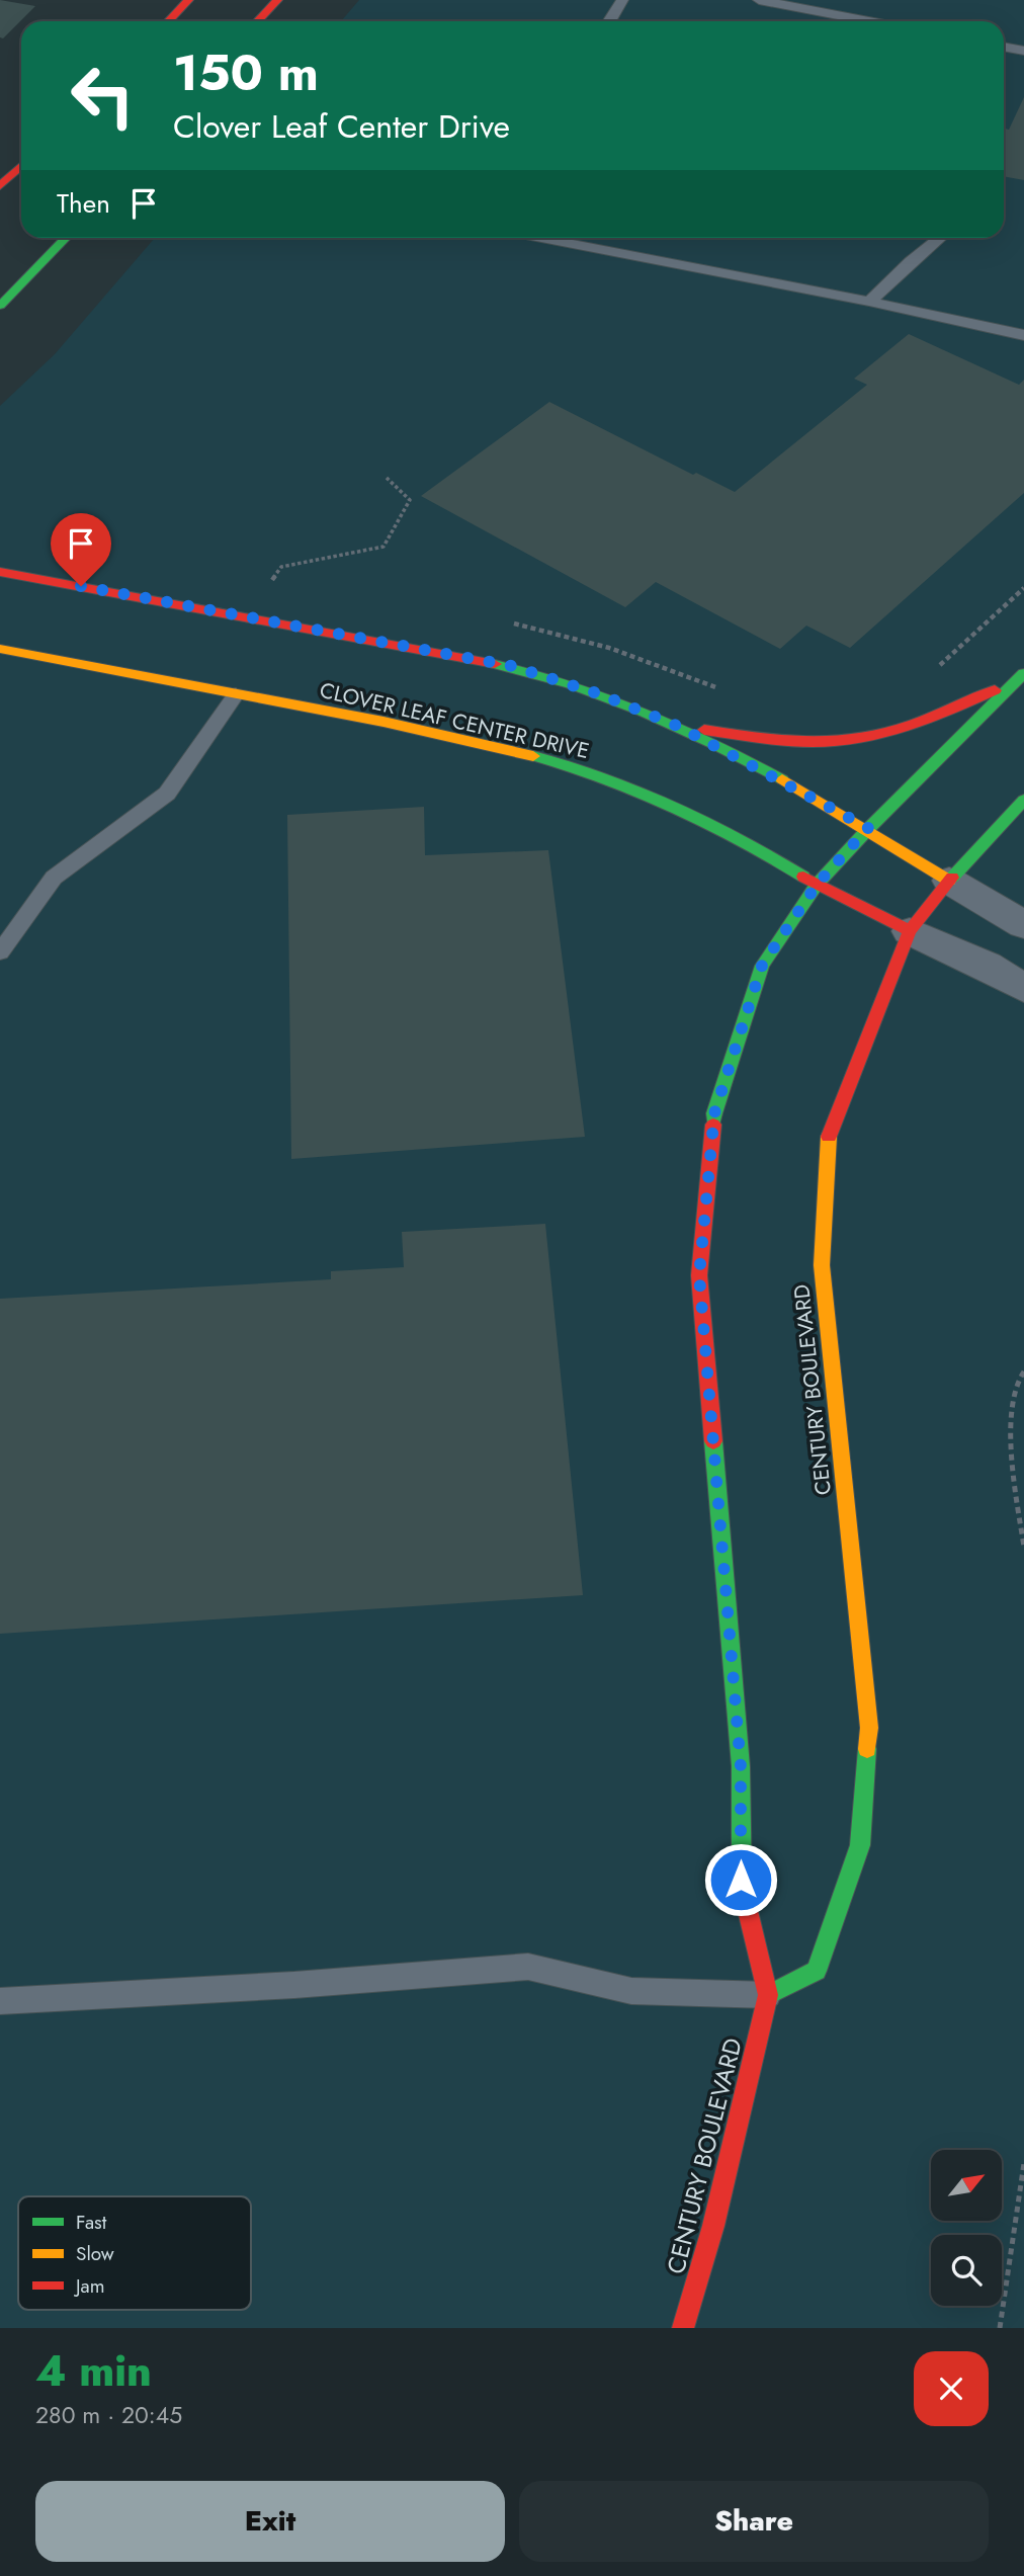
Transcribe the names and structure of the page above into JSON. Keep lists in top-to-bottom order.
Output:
{
  "streets": {
    "street": ["CLOVER LEAF CENTER DRIVE", "CENTURY BOULEVARD"]
  },
  "crossings": [
    ["CLOVER LEAF CENTER DRIVE", "CENTURY BOULEVARD"]
  ],
  "legend": ["Fast", "Slow", "Jam"],
  "north": "top right",
  "page": {
    "turn": ["150 m", "Clover Leaf Center Drive"],
    "then": "Then",
    "heading": ["4 min", "280 m · 20:45"],
    "buttons": ["Exit", "Share"]
  }
}
